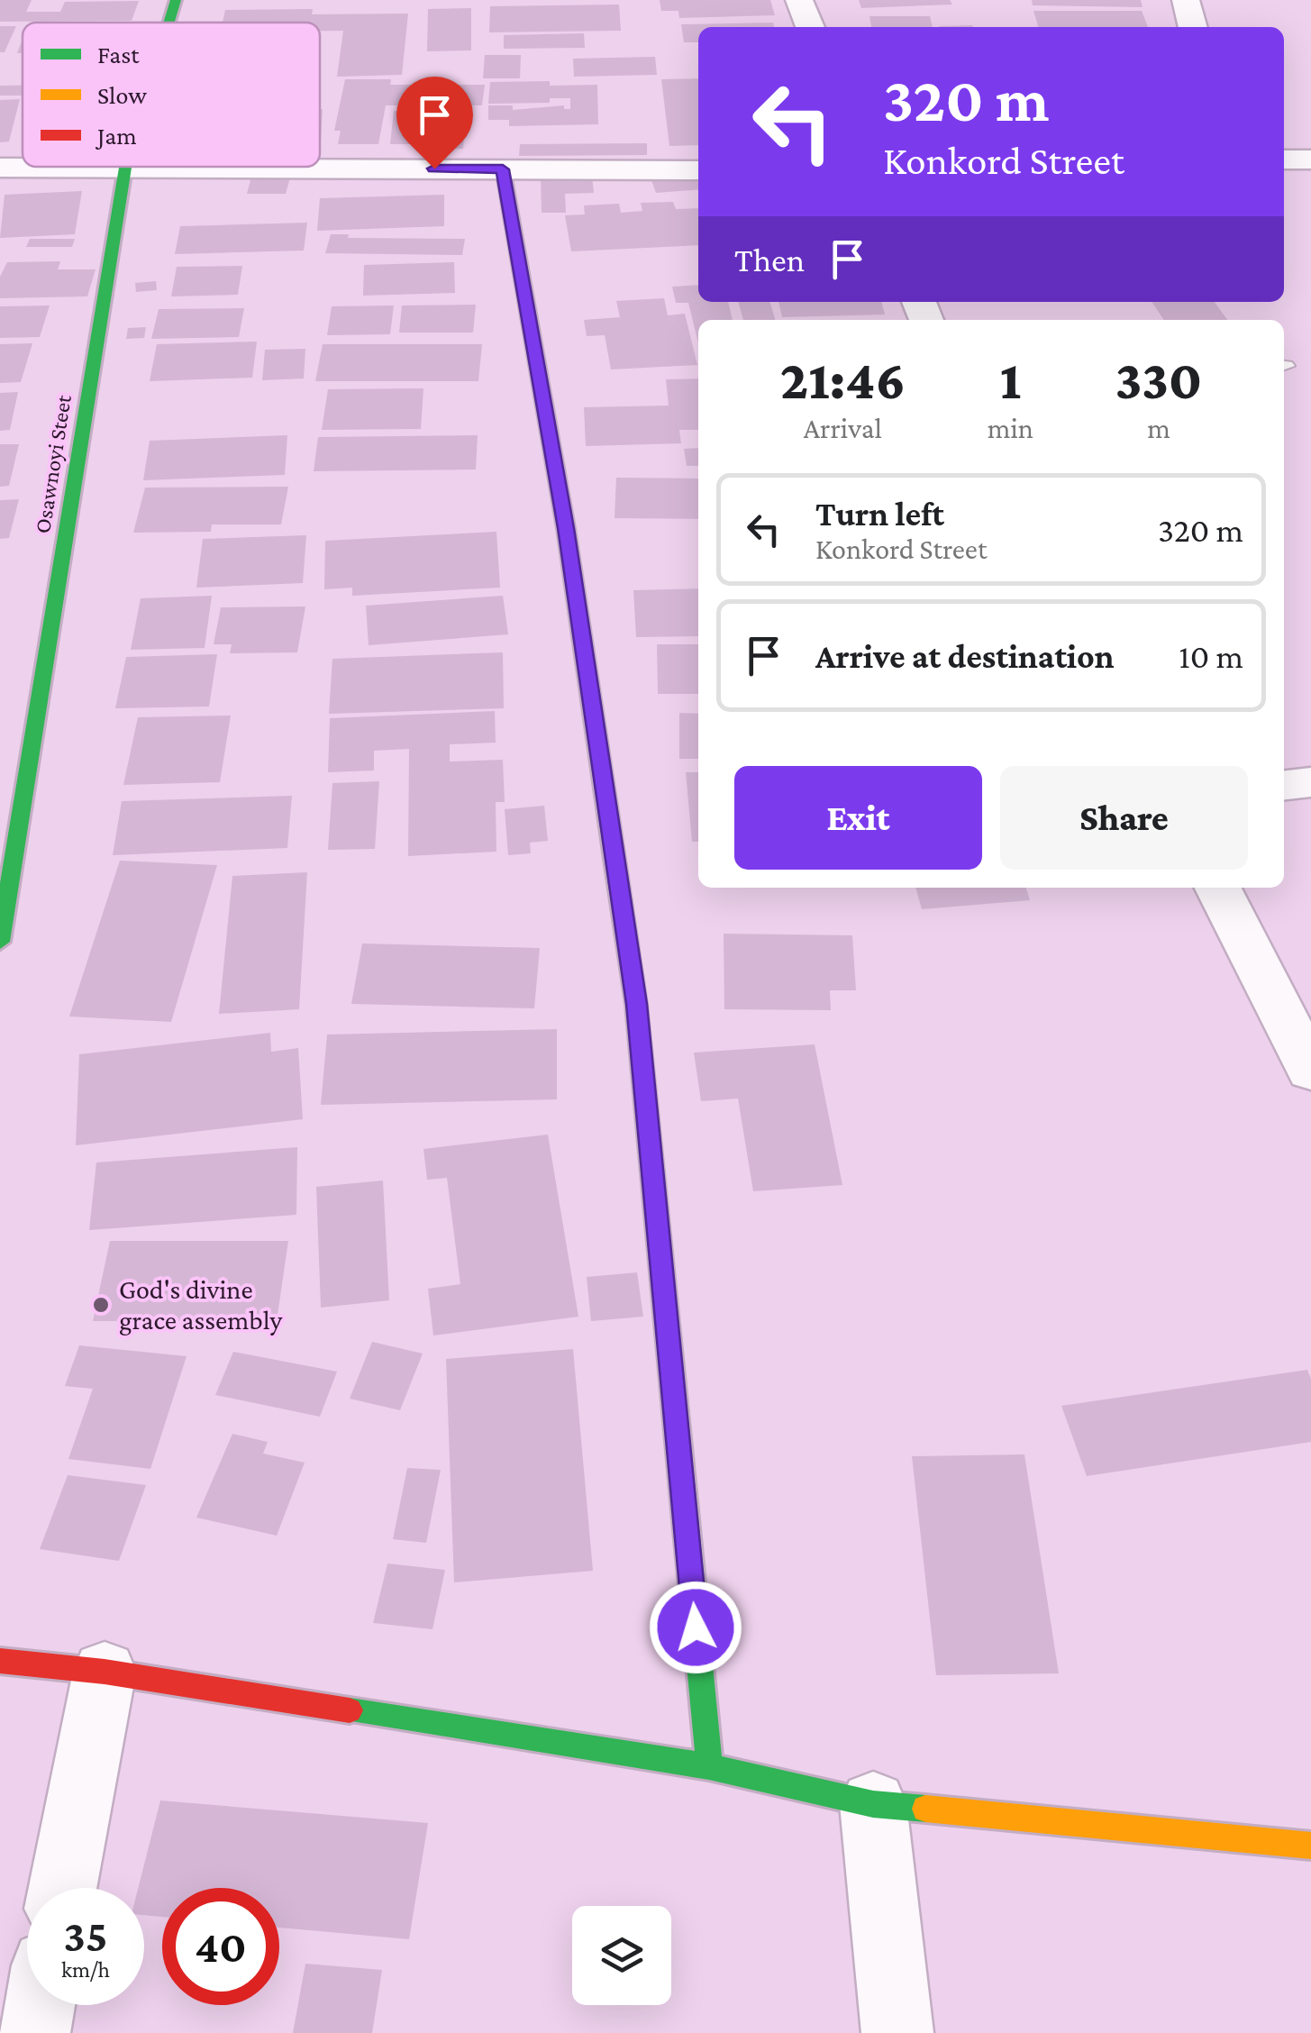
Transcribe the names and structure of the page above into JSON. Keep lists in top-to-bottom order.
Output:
{
  "streets": {
    "street": ["Osawnoyi Steet"]
  },
  "places": ["God's divine grace assembly"],
  "legend": ["Fast", "Slow", "Jam"],
  "page": {
    "turn": ["320 m", "Konkord Street"],
    "then": "Then",
    "eta": [
      "21:46",
      "Arrival",
      "1",
      "min",
      "330",
      "m"
    ],
    "list": [
      {
        "name": "Turn left",
        "note": "Konkord Street",
        "value": "320 m"
      },
      {
        "name": "Arrive at destination",
        "value": "10 m"
      }
    ],
    "buttons": ["Exit", "Share"],
    "speed": "35 km/h",
    "limit": "40"
  }
}
